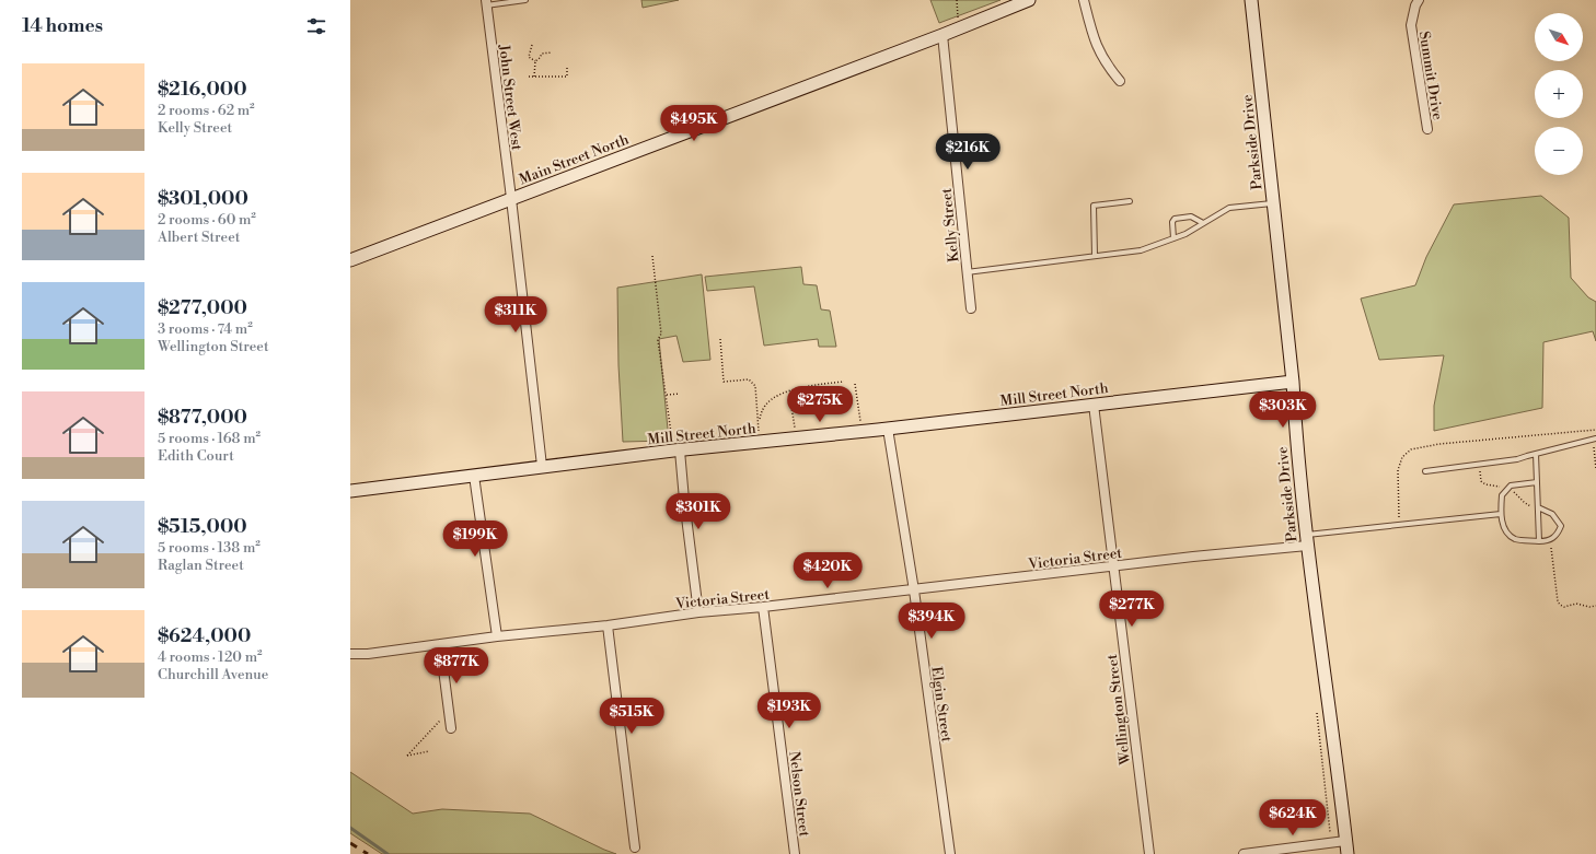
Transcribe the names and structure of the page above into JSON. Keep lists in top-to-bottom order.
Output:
{
  "streets": {
    "main road": ["Parkside Drive", "Main Street North", "Mill Street North"],
    "street": [
      "Summit Drive",
      "John Street West",
      "Kelly Street",
      "Victoria Street",
      "Elgin Street",
      "Wellington Street",
      "Nelson Street"
    ]
  },
  "crossings": [
    ["John Street West", "Main Street North"],
    ["John Street West", "Mill Street North"],
    ["Parkside Drive", "Mill Street North"],
    ["Parkside Drive", "Victoria Street"],
    ["Main Street North", "Kelly Street"],
    ["Mill Street North", "Elgin Street"],
    ["Mill Street North", "Wellington Street"],
    ["Victoria Street", "Elgin Street"],
    ["Victoria Street", "Wellington Street"],
    ["Victoria Street", "Nelson Street"]
  ],
  "north": "bottom right",
  "page": {
    "heading": "14 homes",
    "map_buttons": ["+", "−"],
    "list": [
      {
        "name": "$216,000",
        "note": "2 rooms · 62 m² · Kelly Street"
      },
      {
        "name": "$301,000",
        "note": "2 rooms · 60 m² · Albert Street"
      },
      {
        "name": "$277,000",
        "note": "3 rooms · 74 m² · Wellington Street"
      },
      {
        "name": "$877,000",
        "note": "5 rooms · 168 m² · Edith Court"
      },
      {
        "name": "$515,000",
        "note": "5 rooms · 138 m² · Raglan Street"
      },
      {
        "name": "$624,000",
        "note": "4 rooms · 120 m² · Churchill Avenue"
      }
    ],
    "price": [
      "$495K",
      "$216K",
      "$311K",
      "$275K",
      "$303K",
      "$301K",
      "$199K",
      "$420K",
      "$277K",
      "$394K",
      "$877K",
      "$193K",
      "$515K",
      "$624K"
    ]
  }
}
